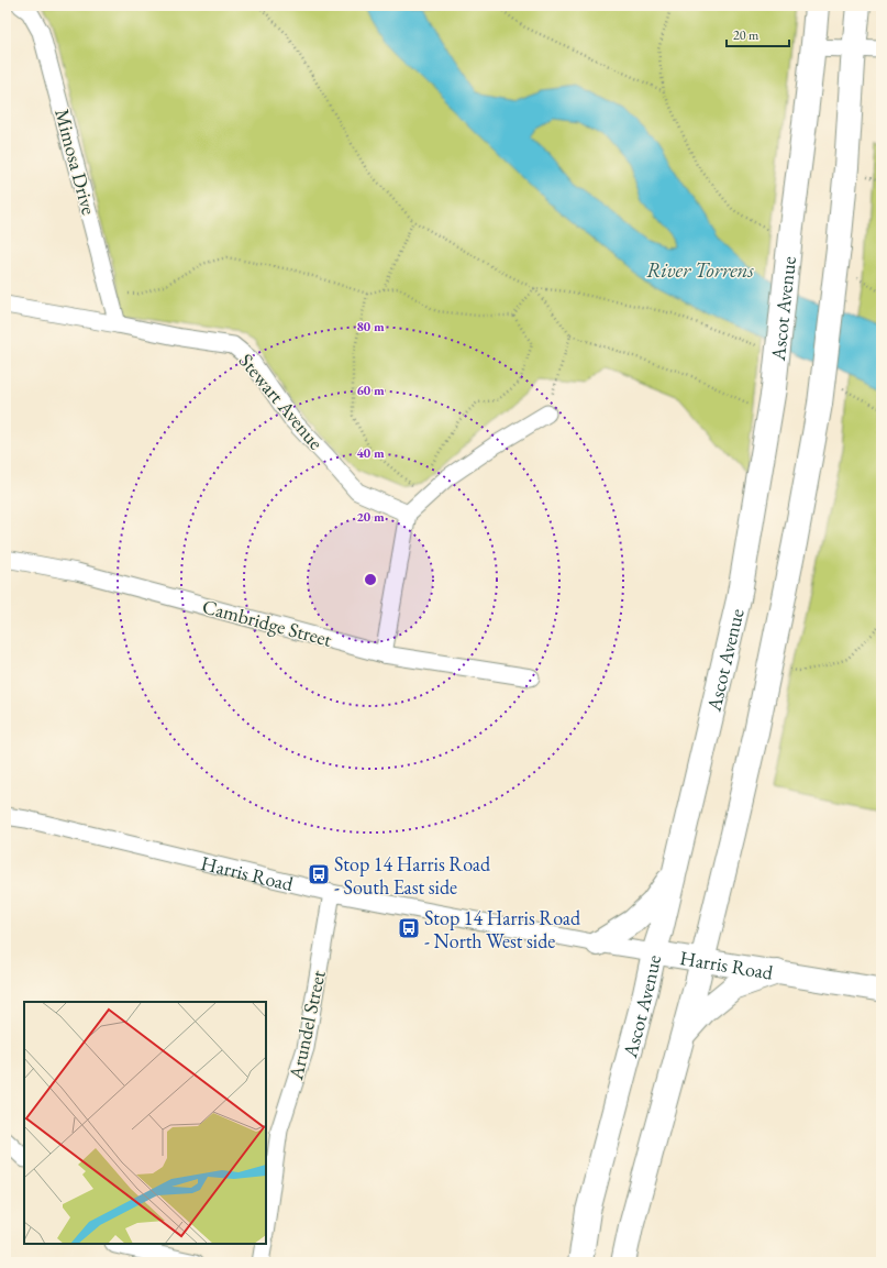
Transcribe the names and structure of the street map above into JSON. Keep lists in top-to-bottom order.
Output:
{
  "streets": {
    "highway": ["Ascot Avenue"],
    "street": [
      "Mimosa Drive",
      "Stewart Avenue",
      "Cambridge Street",
      "Harris Road",
      "Arundel Street"
    ]
  },
  "crossings": [
    ["Mimosa Drive", "Stewart Avenue"],
    ["Ascot Avenue", "Harris Road"],
    ["Harris Road", "Arundel Street"]
  ],
  "water": ["River Torrens"],
  "places": {
    "bus stop": ["Stop 14 Harris Road - South East side", "Stop 14 Harris Road - North West side"]
  },
  "scale_bar": "20 m",
  "rings": [
    "80 m",
    "60 m",
    "40 m",
    "20 m"
  ]
}
